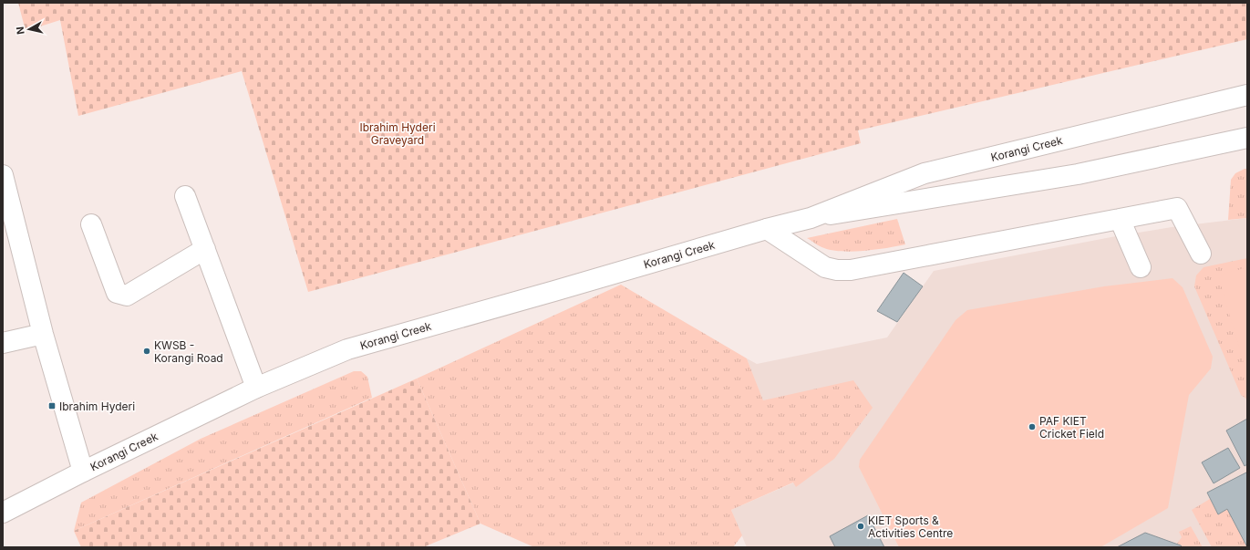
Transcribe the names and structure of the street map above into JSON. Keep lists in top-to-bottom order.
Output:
{
  "streets": {
    "main road": ["Korangi Creek"]
  },
  "parks": ["Ibrahim Hyderi Graveyard"],
  "places": {
    "other": ["KWSB - Korangi Road", "PAF KIET Cricket Field", "KIET Sports & Activities Centre"],
    "transit": ["Ibrahim Hyderi"]
  },
  "north": "left"
}
